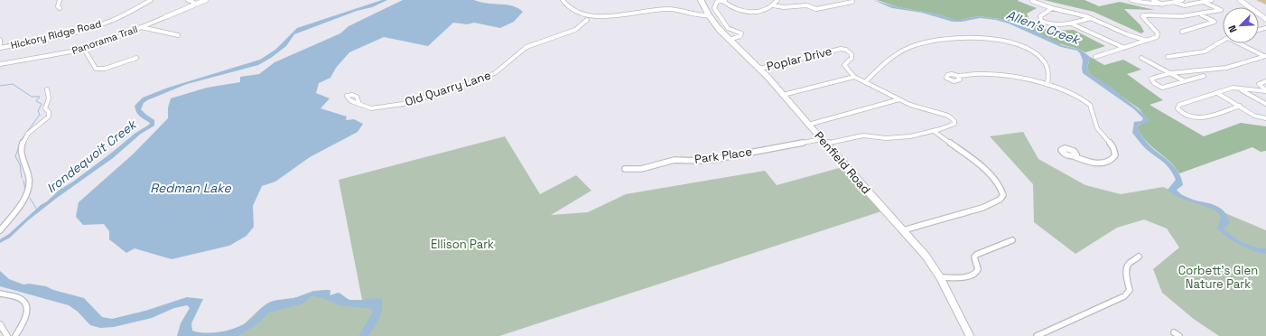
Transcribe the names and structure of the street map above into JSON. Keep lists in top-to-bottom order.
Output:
{
  "streets": {
    "main road": ["Penfield Road"],
    "street": [
      "Hickory Ridge Road",
      "Panorama Trail",
      "Poplar Drive",
      "Old Quarry Lane",
      "Park Place"
    ]
  },
  "crossings": [
    ["Poplar Drive", "Penfield Road"],
    ["Park Place", "Penfield Road"]
  ],
  "water": ["Allen's Creek", "Irondequoit Creek", "Redman Lake"],
  "parks": ["Ellison Park", "Corbett's Glen Nature Park"],
  "north": "bottom left"
}
